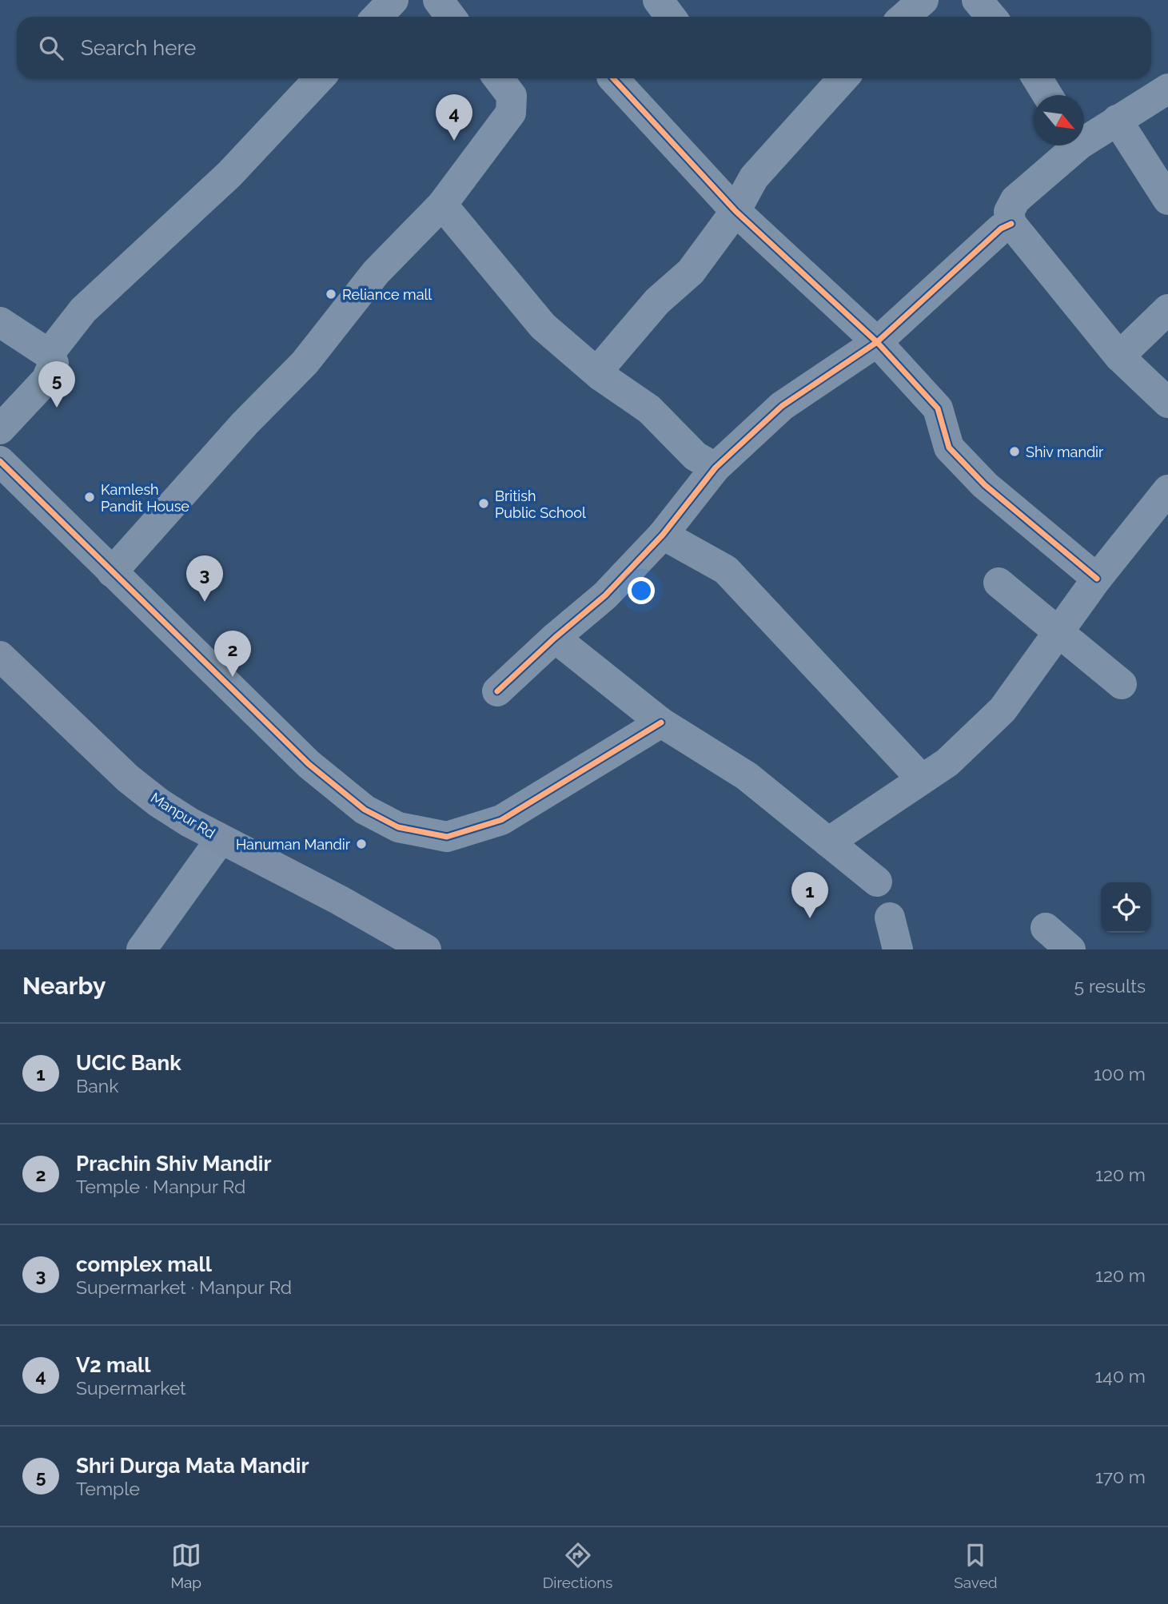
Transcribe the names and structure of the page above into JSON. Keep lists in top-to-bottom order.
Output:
{
  "streets": {
    "main road": ["Manpur Rd"]
  },
  "places": [
    "Reliance mall",
    "Shiv mandir",
    "Kamlesh Pandit House",
    "British Public School",
    "Hanuman Mandir"
  ],
  "north": "bottom right",
  "page": {
    "search": "Search here",
    "pins": [
      "4",
      "5",
      "3",
      "2",
      "1"
    ],
    "heading": ["Nearby", "5 results"],
    "list": [
      {
        "mark": "1",
        "name": "UCIC Bank",
        "note": "Bank",
        "value": "100 m"
      },
      {
        "mark": "2",
        "name": "Prachin Shiv Mandir",
        "note": "Temple · Manpur Rd",
        "value": "120 m"
      },
      {
        "mark": "3",
        "name": "complex mall",
        "note": "Supermarket · Manpur Rd",
        "value": "120 m"
      },
      {
        "mark": "4",
        "name": "V2 mall",
        "note": "Supermarket",
        "value": "140 m"
      },
      {
        "mark": "5",
        "name": "Shri Durga Mata Mandir",
        "note": "Temple",
        "value": "170 m"
      }
    ],
    "nav": ["Map", "Directions", "Saved"]
  }
}
